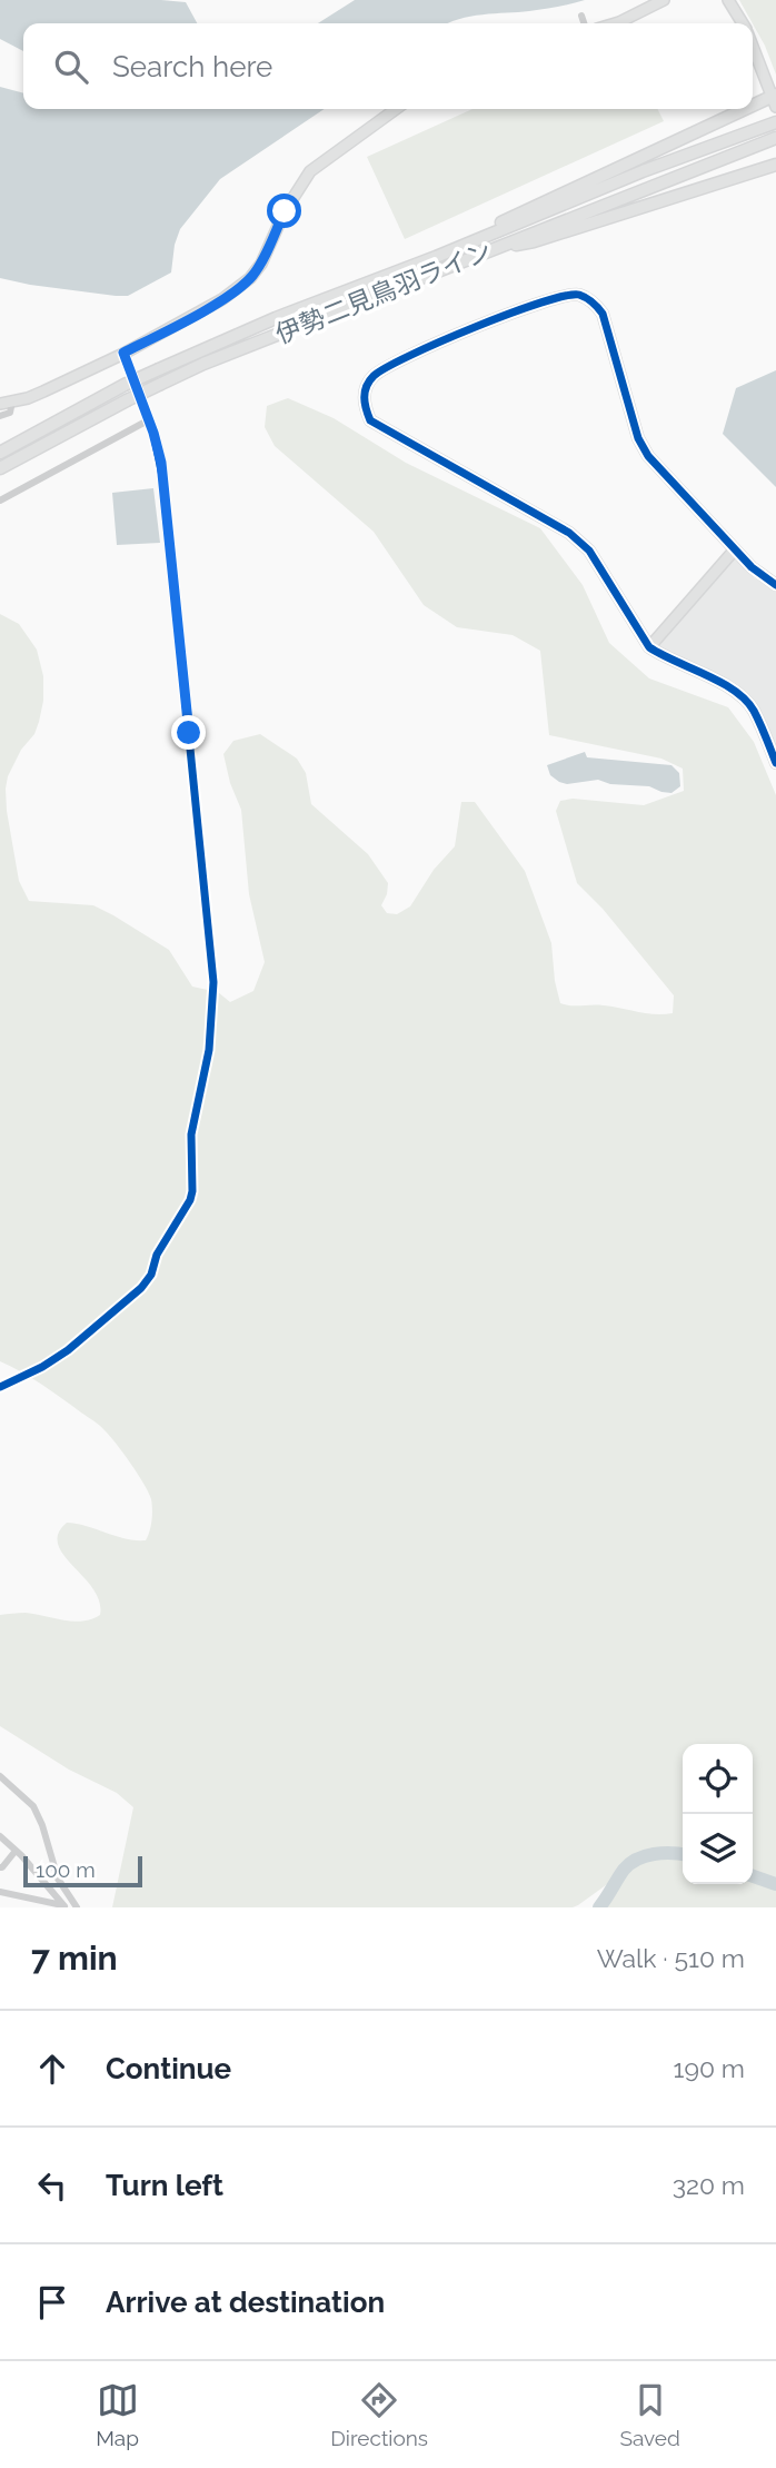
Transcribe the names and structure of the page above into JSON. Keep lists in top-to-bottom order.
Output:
{
  "streets": {
    "main road": ["伊勢二見鳥羽ライン"]
  },
  "scale_bar": "100 m",
  "page": {
    "search": "Search here",
    "scale": "100 m",
    "heading": ["7 min", "Walk · 510 m"],
    "list": [
      ["Continue", "190 m"],
      ["Turn left", "320 m"],
      "Arrive at destination"
    ],
    "nav": ["Map", "Directions", "Saved"]
  }
}
